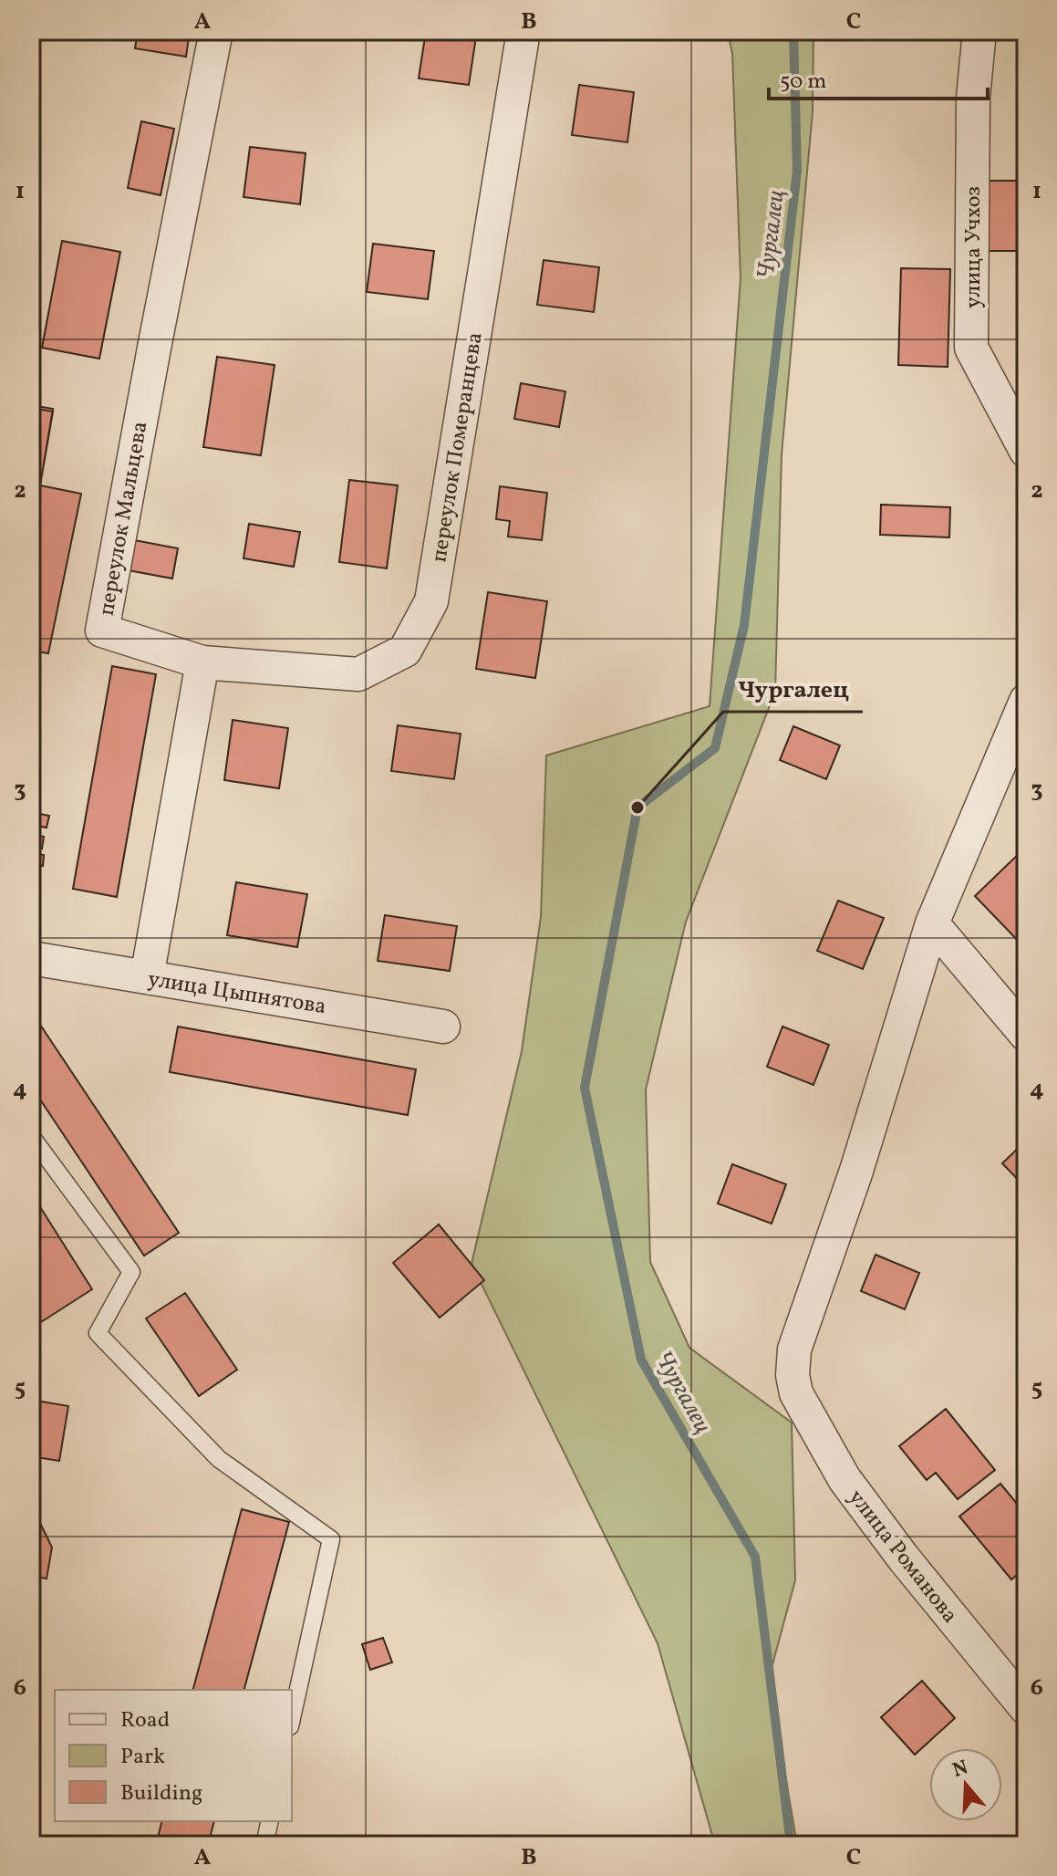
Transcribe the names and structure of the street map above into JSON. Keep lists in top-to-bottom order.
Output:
{
  "streets": {
    "street": [
      "улица Учхоз",
      "переулок Померанцева",
      "переулок Мальцева",
      "улица Цыпнятова",
      "улица Романова"
    ]
  },
  "crossings": [
    ["переулок Померанцева", "переулок Мальцева"]
  ],
  "water": ["Чургалец"],
  "places": ["Чургалец"],
  "legend": ["Road", "Park", "Building"],
  "scale_bar": "50 m",
  "north": "top",
  "grid": {
    "columns": ["A", "B", "C"],
    "rows": [
      "1",
      "2",
      "3",
      "4",
      "5",
      "6"
    ]
  }
}
